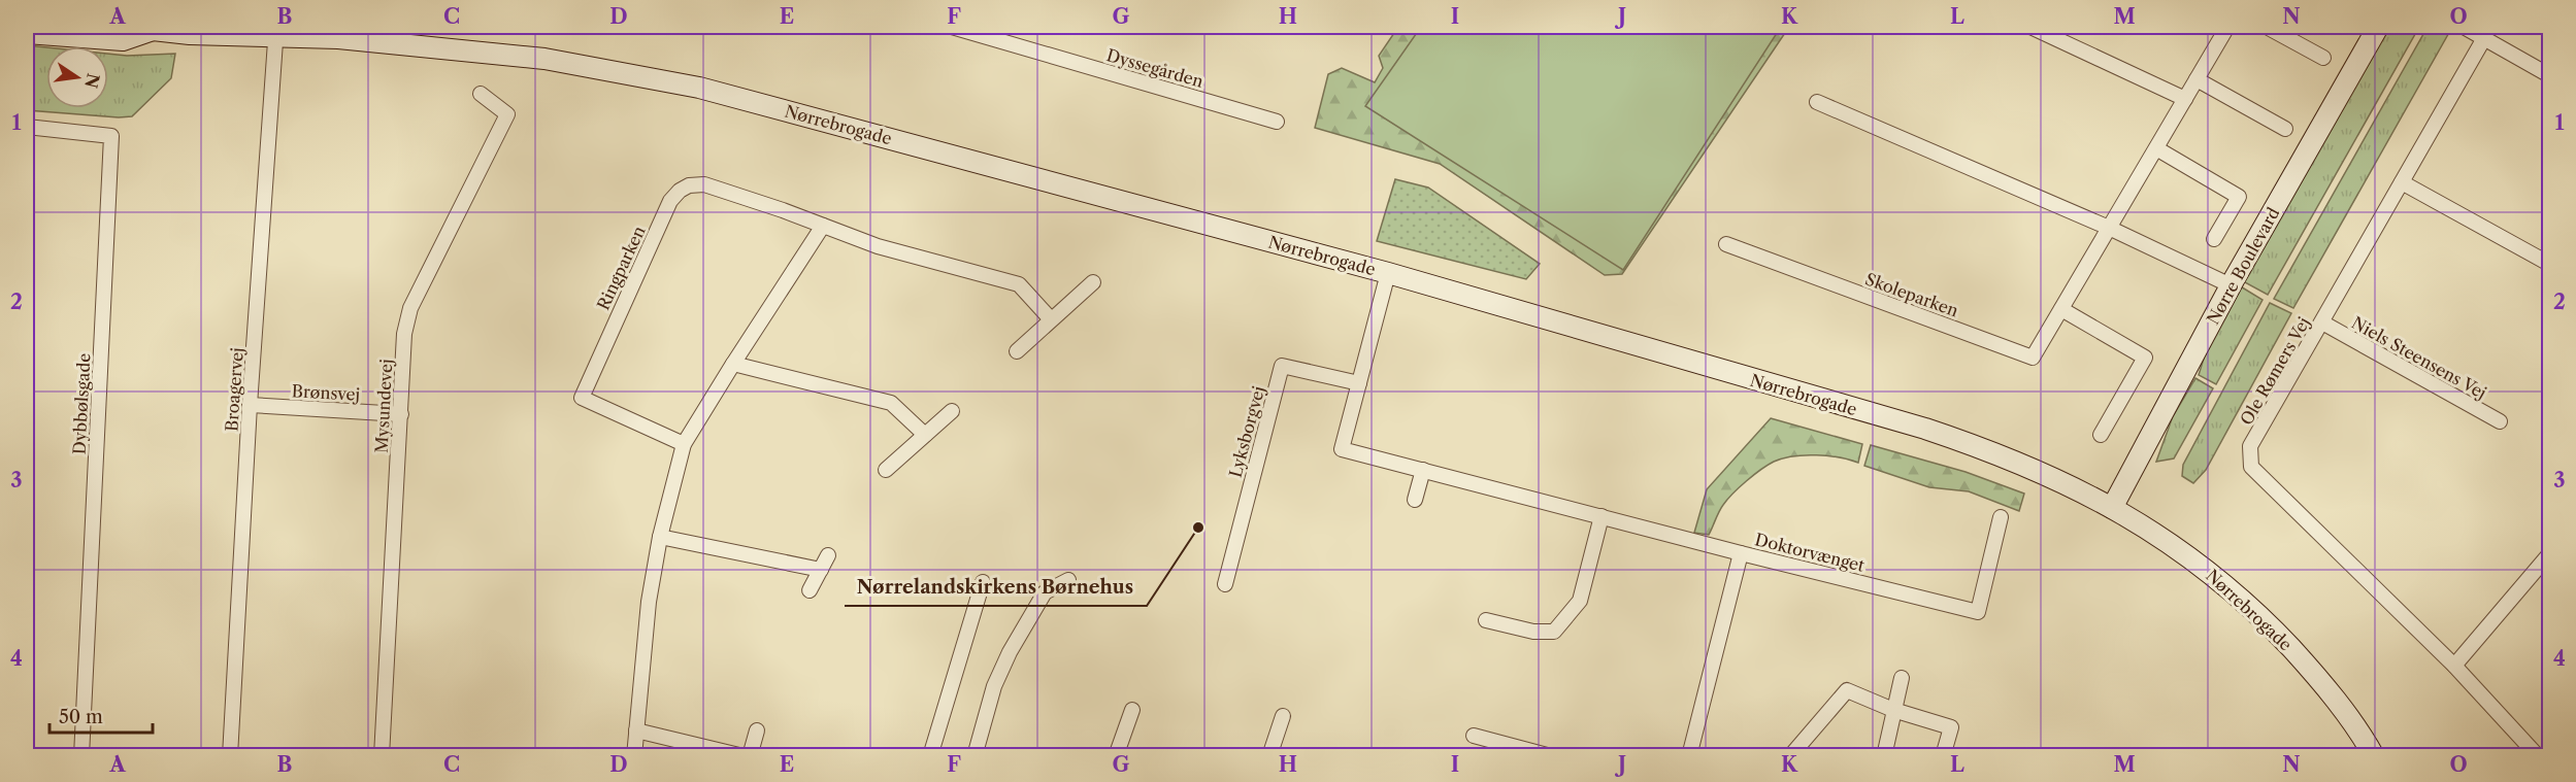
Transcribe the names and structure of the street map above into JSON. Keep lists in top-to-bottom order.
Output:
{
  "streets": {
    "street": [
      "Dyssegården",
      "Nørrebrogade",
      "Nørre Boulevard",
      "Ringparken",
      "Skoleparken",
      "Niels Steensens Vej",
      "Ole Rømers Vej",
      "Broagervej",
      "Brønsvej",
      "Dybbølsgade",
      "Mysundevej",
      "Lyksborgvej",
      "Doktorvænget"
    ]
  },
  "crossings": [
    ["Nørrebrogade", "Nørre Boulevard"],
    ["Nørrebrogade", "Broagervej"],
    ["Niels Steensens Vej", "Ole Rømers Vej"],
    ["Broagervej", "Brønsvej"],
    ["Brønsvej", "Mysundevej"]
  ],
  "places": ["Nørrelandskirkens Børnehus"],
  "scale_bar": "50 m",
  "north": "right",
  "grid": {
    "columns": [
      "A",
      "B",
      "C",
      "D",
      "E",
      "F",
      "G",
      "H",
      "I",
      "J",
      "K",
      "L",
      "M",
      "N",
      "O"
    ],
    "rows": [
      "1",
      "2",
      "3",
      "4"
    ]
  }
}
